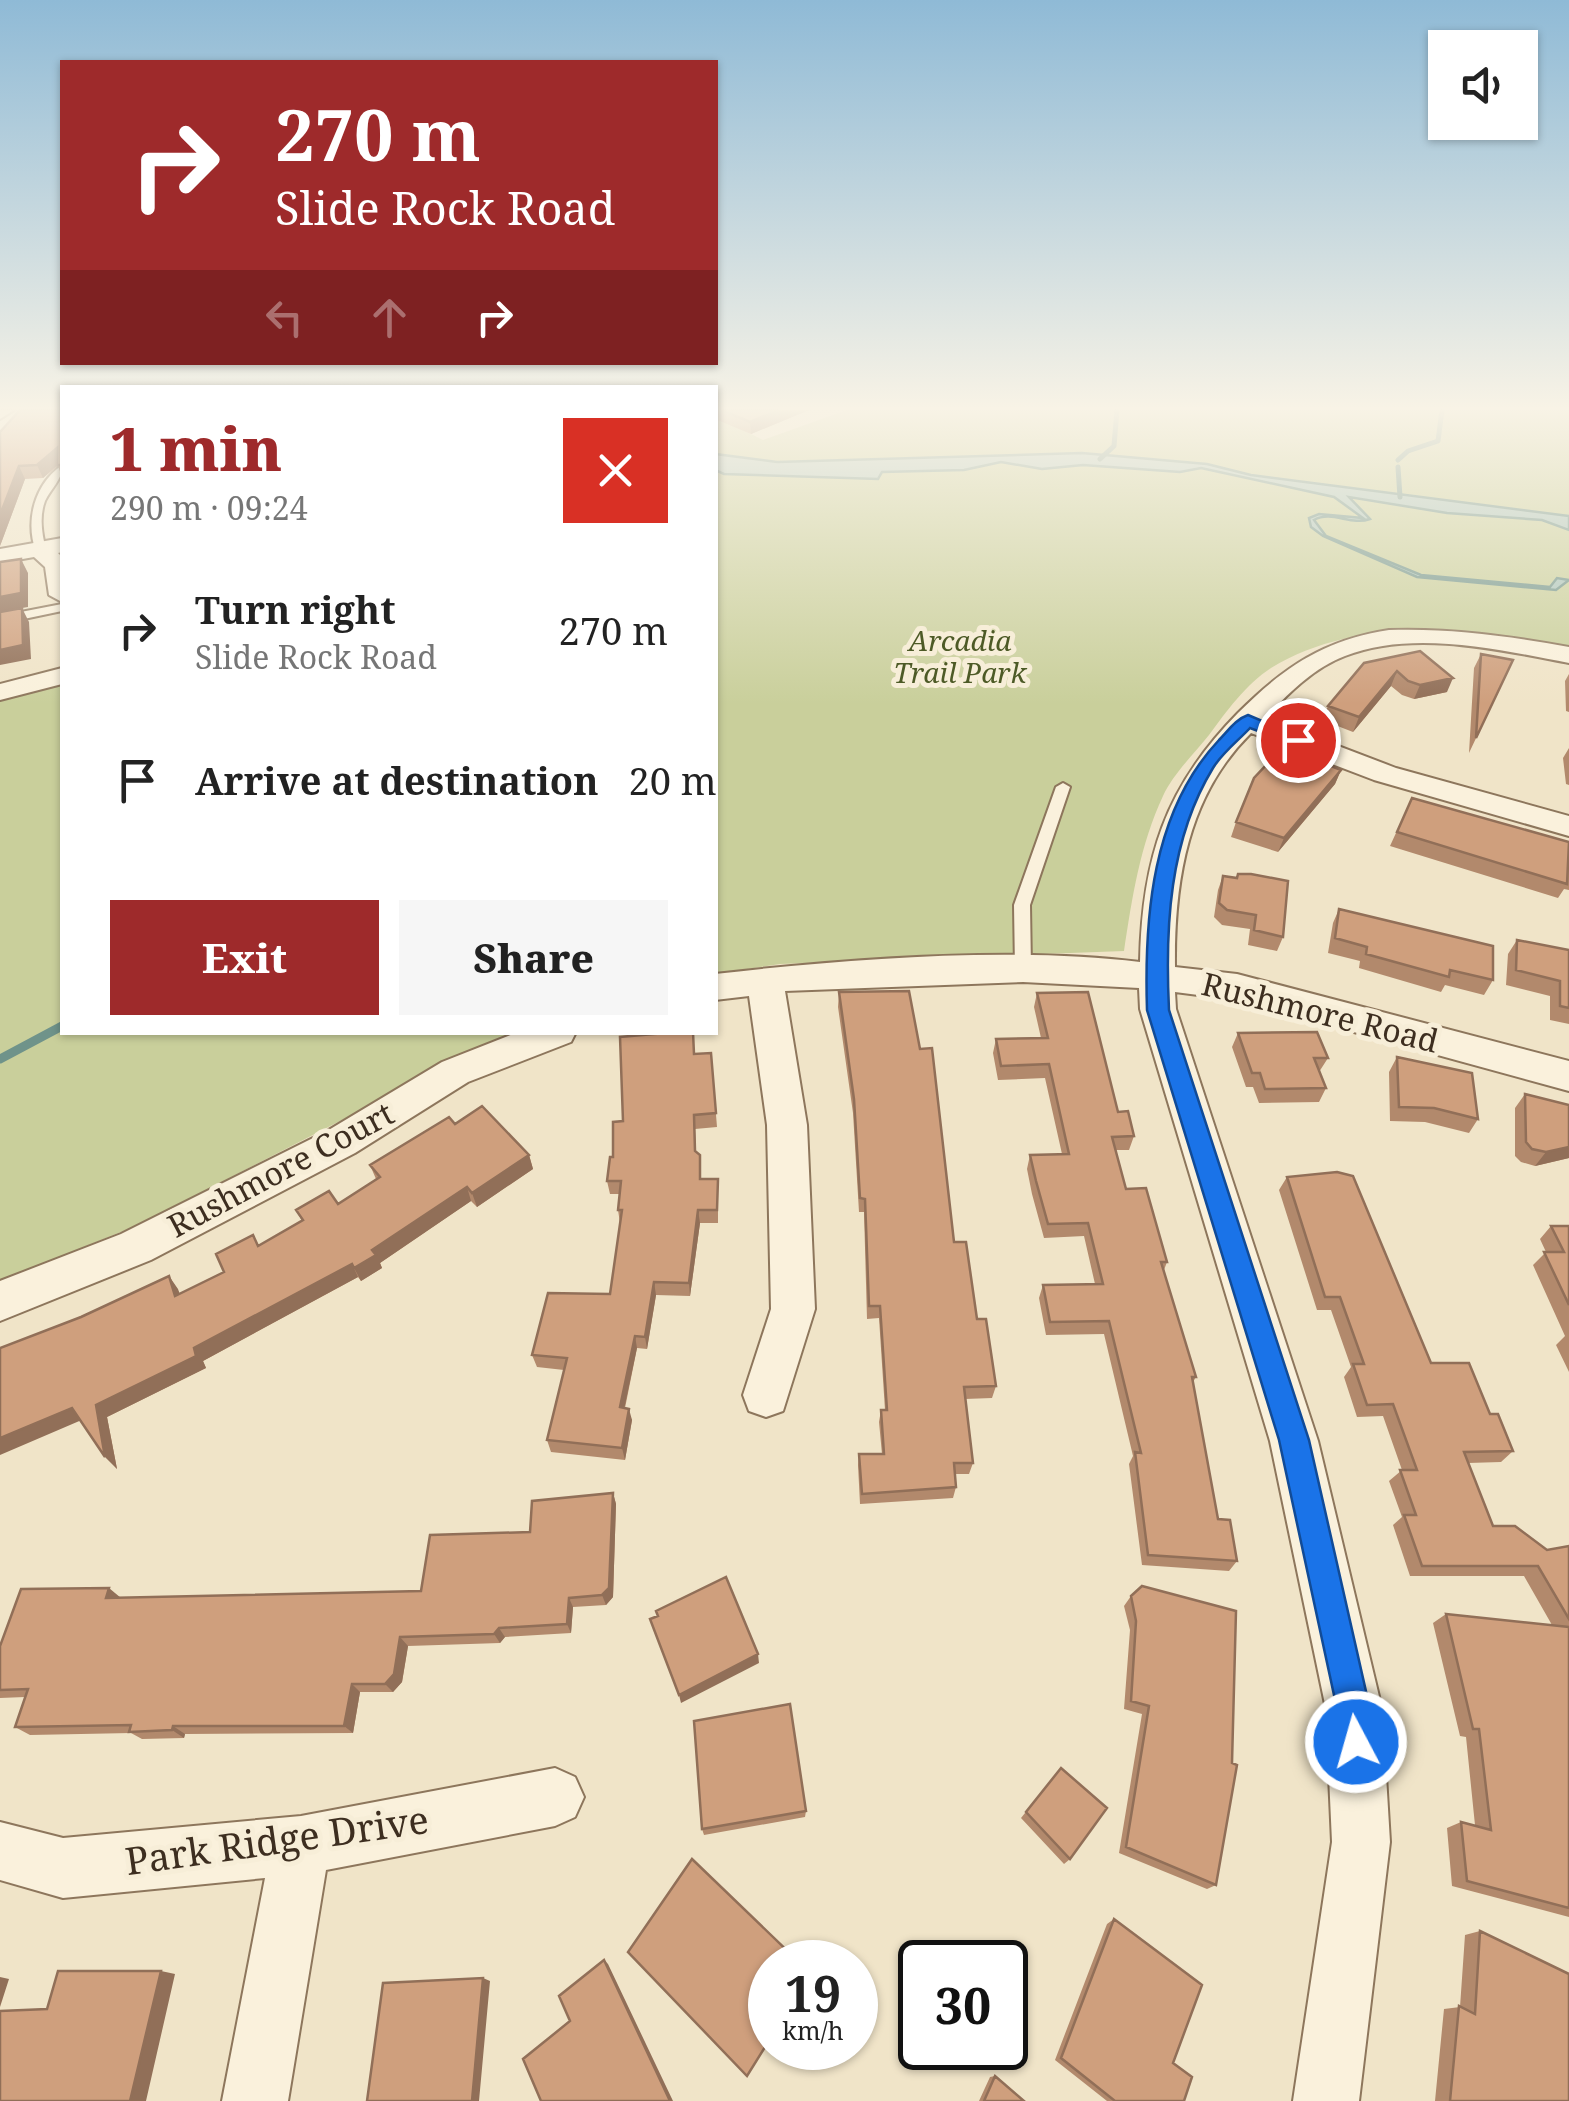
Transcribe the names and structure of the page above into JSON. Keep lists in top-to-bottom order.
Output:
{
  "streets": {
    "street": ["Rushmore Road", "Rushmore Court", "Park Ridge Drive"]
  },
  "parks": ["Arcadia Trail Park"],
  "page": {
    "turn": ["270 m", "Slide Rock Road"],
    "heading": ["1 min", "290 m · 09:24"],
    "list": [
      {
        "name": "Turn right",
        "note": "Slide Rock Road",
        "value": "270 m"
      },
      {
        "name": "Arrive at destination",
        "value": "20 m"
      }
    ],
    "buttons": ["Exit", "Share"],
    "speed": "19 km/h",
    "limit": "30"
  }
}
